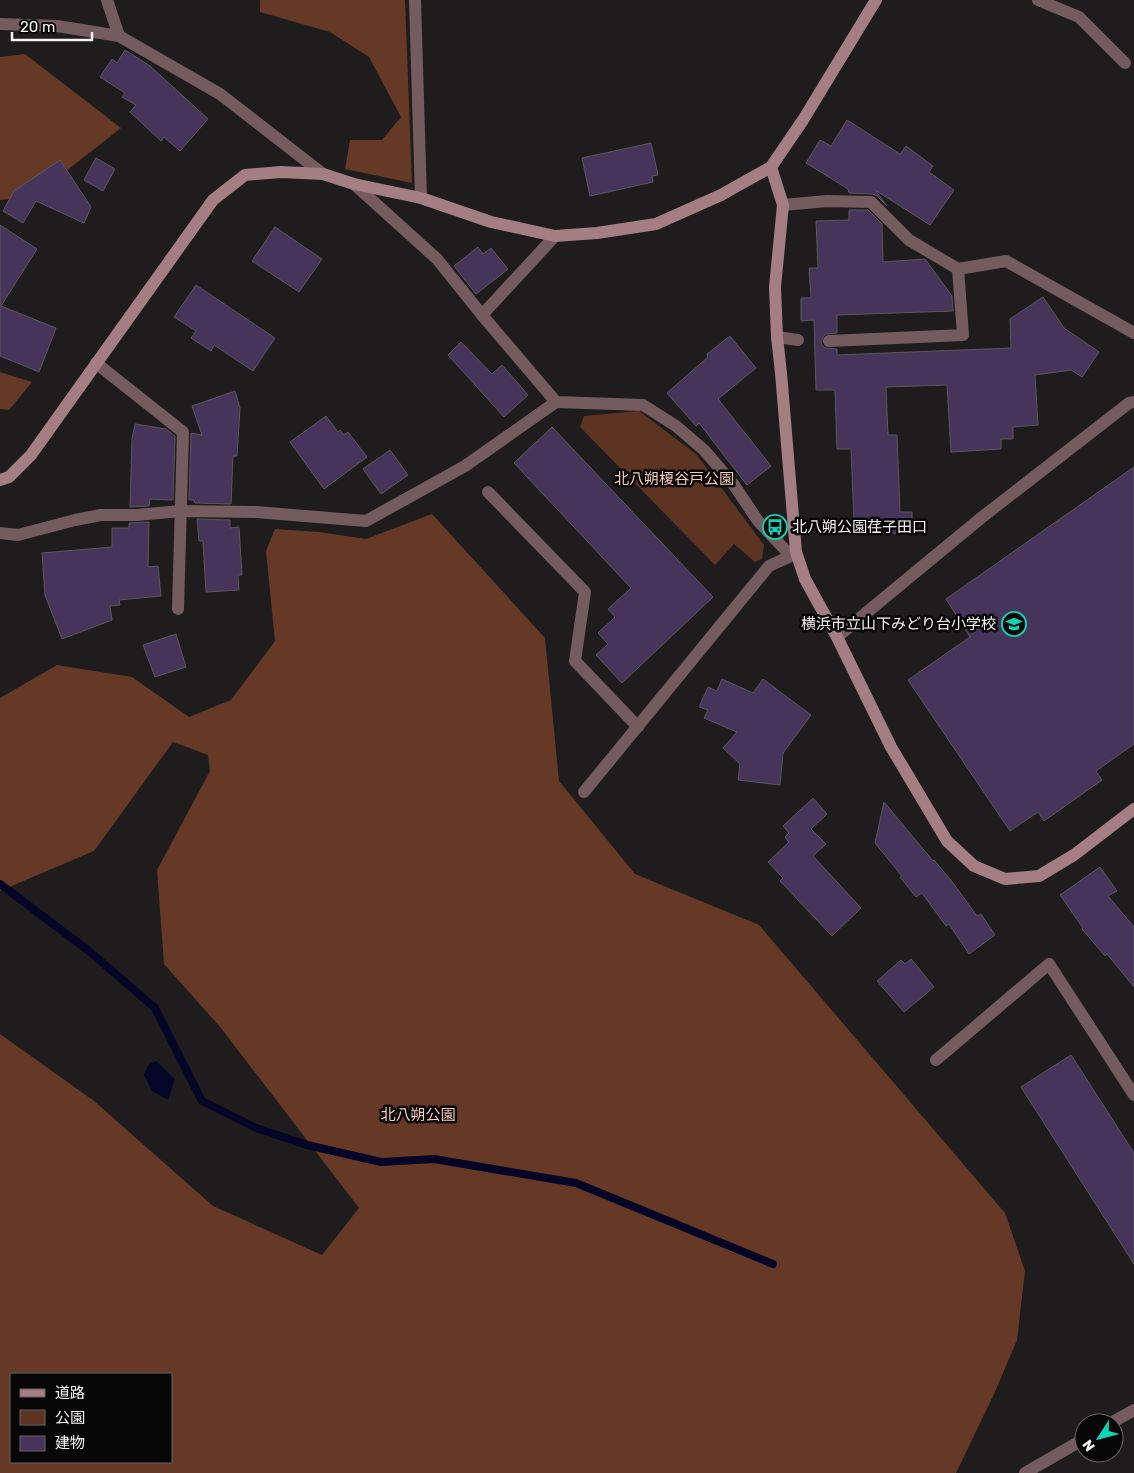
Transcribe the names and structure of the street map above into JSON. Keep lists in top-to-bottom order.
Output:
{
  "parks": ["北八朔榎谷戸公園", "北八朔公園"],
  "places": {
    "bus stop": ["北八朔公園荏子田口"],
    "school or university": ["横浜市立山下みどり台小学校"]
  },
  "legend": ["道路", "公園", "建物"],
  "scale_bar": "20 m",
  "north": "bottom left"
}
